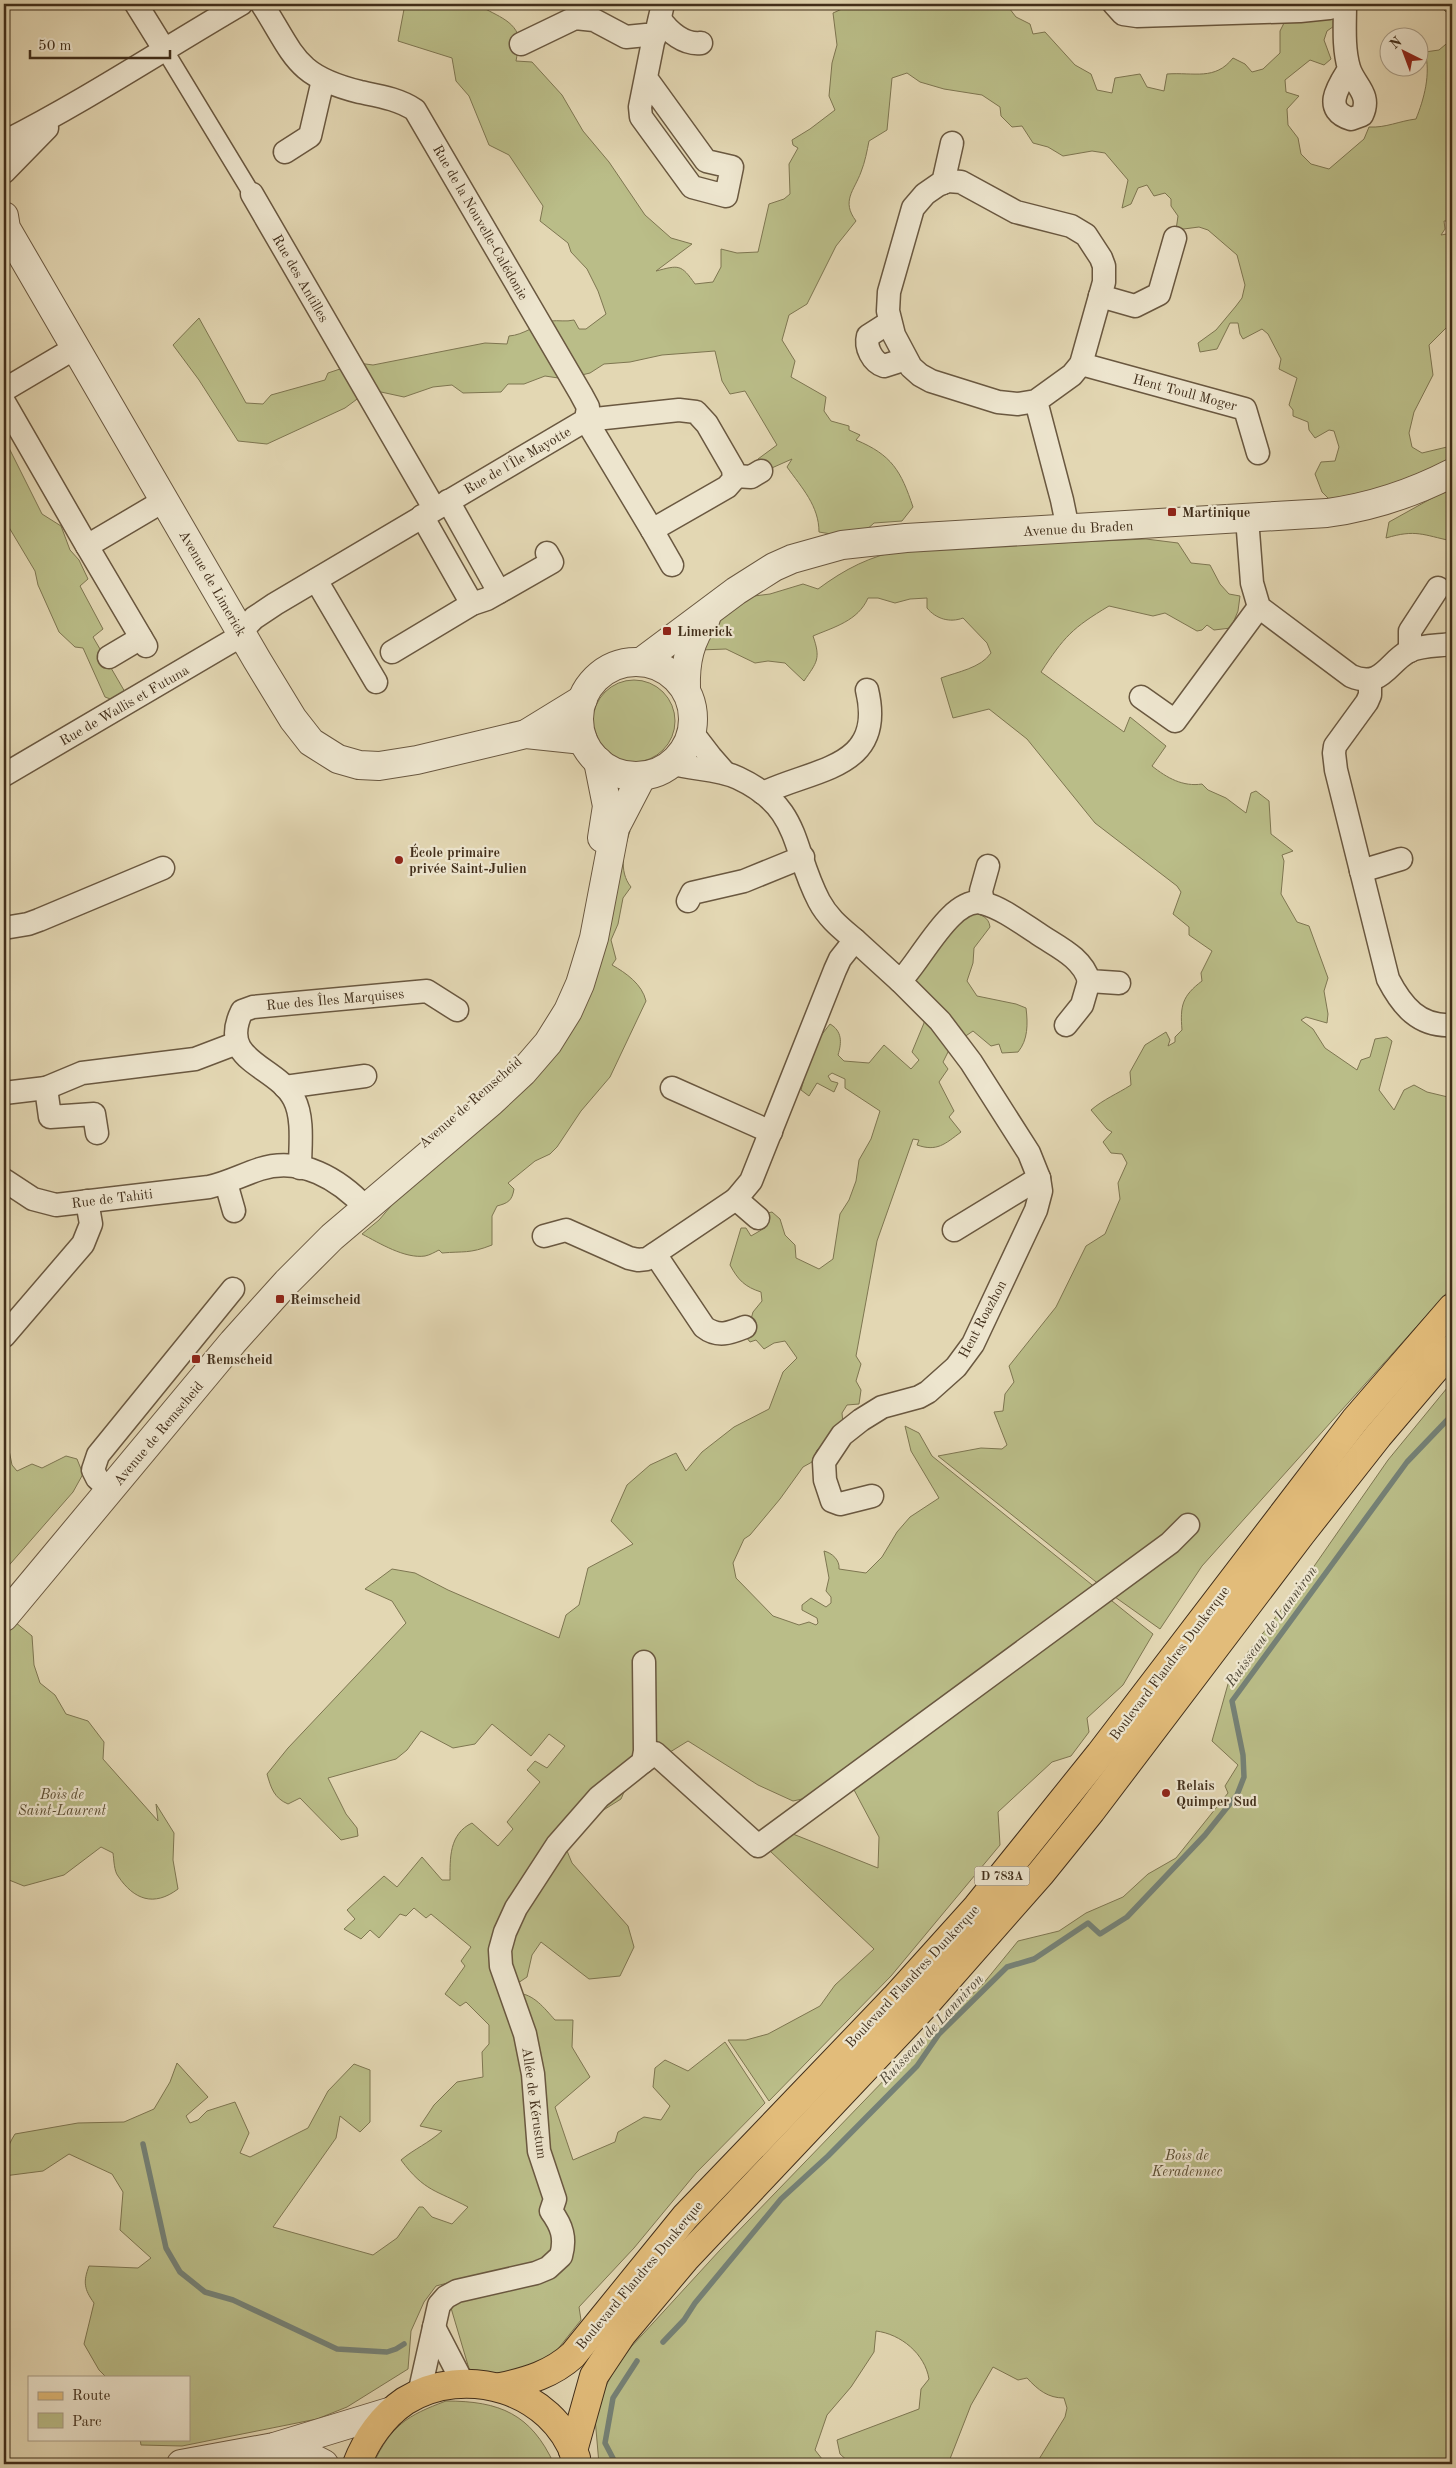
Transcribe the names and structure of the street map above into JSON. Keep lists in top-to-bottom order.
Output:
{
  "streets": {
    "main road": ["Boulevard Flandres Dunkerque", "D 783A"],
    "street": [
      "Rue de la Nouvelle-Calédonie",
      "Rue des Antilles",
      "Hent Toull Moger",
      "Rue de l'Île Mayotte",
      "Avenue du Braden",
      "Avenue de Limerick",
      "Rue de Wallis et Futuna",
      "Rue des Îles Marquises",
      "Avenue de Remscheid",
      "Rue de Tahiti",
      "Hent Roazhon",
      "Allée de Kérustum"
    ]
  },
  "crossings": [
    ["Rue de la Nouvelle-Calédonie", "Rue de l'Île Mayotte"],
    ["Rue des Antilles", "Rue de l'Île Mayotte"],
    ["Rue de l'Île Mayotte", "Avenue de Limerick"],
    ["Rue de l'Île Mayotte", "Rue de Wallis et Futuna"],
    ["Avenue du Braden", "Avenue de Limerick"],
    ["Avenue du Braden", "Avenue de Remscheid"],
    ["Avenue du Braden", "Hent Roazhon"],
    ["Avenue de Limerick", "Rue de Wallis et Futuna"],
    ["Avenue de Limerick", "Avenue de Remscheid"],
    ["Avenue de Limerick", "Hent Roazhon"],
    ["Avenue de Remscheid", "Rue de Tahiti"],
    ["Avenue de Remscheid", "Hent Roazhon"]
  ],
  "water": ["Ruisseau de Lanniron"],
  "parks": ["Bois de Saint-Laurent", "Bois de Keradennec"],
  "places": {
    "transit": [
      "Martinique",
      "Limerick",
      "Reimscheid",
      "Remscheid"
    ],
    "other": ["École primaire privée Saint-Julien", "Relais Quimper Sud"]
  },
  "legend": ["Route", "Parc"],
  "scale_bar": "50 m",
  "north": "top left"
}
